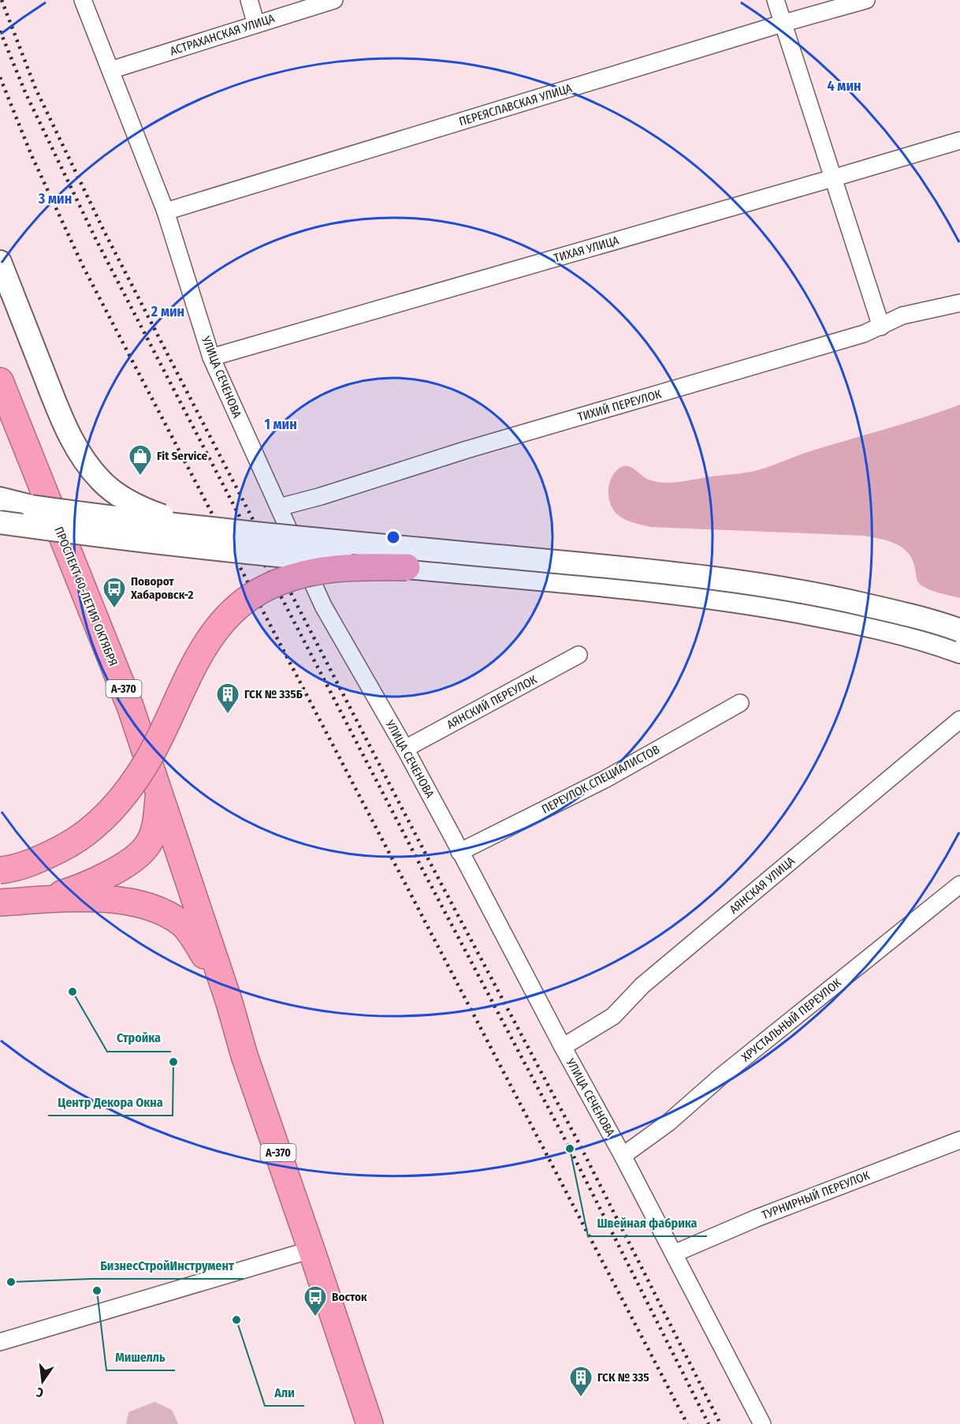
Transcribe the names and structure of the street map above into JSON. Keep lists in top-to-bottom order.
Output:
{
  "streets": {
    "highway": ["ПРОСПЕКТ 60-ЛЕТИЯ ОКТЯБРЯ", "А-370"],
    "street": [
      "АСТРАХАНСКАЯ УЛИЦА",
      "ПЕРЕЯСЛАВСКАЯ УЛИЦА",
      "ТИХАЯ УЛИЦА",
      "УЛИЦА СЕЧЕНОВА",
      "ТИХИЙ ПЕРЕУЛОК",
      "АЯНСКИЙ ПЕРЕУЛОК",
      "ПЕРЕУЛОК СПЕЦИАЛИСТОВ",
      "АЯНСКАЯ УЛИЦА",
      "ХРУСТАЛЬНЫЙ ПЕРЕУЛОК",
      "ТУРНИРНЫЙ ПЕРЕУЛОК"
    ]
  },
  "crossings": [
    ["АСТРАХАНСКАЯ УЛИЦА", "УЛИЦА СЕЧЕНОВА"],
    ["ПЕРЕЯСЛАВСКАЯ УЛИЦА", "УЛИЦА СЕЧЕНОВА"],
    ["ТИХАЯ УЛИЦА", "УЛИЦА СЕЧЕНОВА"],
    ["УЛИЦА СЕЧЕНОВА", "ТИХИЙ ПЕРЕУЛОК"],
    ["УЛИЦА СЕЧЕНОВА", "АЯНСКИЙ ПЕРЕУЛОК"],
    ["УЛИЦА СЕЧЕНОВА", "ПЕРЕУЛОК СПЕЦИАЛИСТОВ"],
    ["УЛИЦА СЕЧЕНОВА", "АЯНСКАЯ УЛИЦА"],
    ["УЛИЦА СЕЧЕНОВА", "ХРУСТАЛЬНЫЙ ПЕРЕУЛОК"],
    ["УЛИЦА СЕЧЕНОВА", "ТУРНИРНЫЙ ПЕРЕУЛОК"],
    ["ПРОСПЕКТ 60-ЛЕТИЯ ОКТЯБРЯ", "А-370"]
  ],
  "places": {
    "shop": ["Fit Service"],
    "bus stop": ["Поворот Хабаровск-2", "Восток"],
    "building": ["ГСК № 335Б", "ГСК № 335"],
    "other": [
      "Стройка",
      "Центр Декора Окна",
      "Швейная фабрика",
      "БизнесСтройИнструмент",
      "Мишелль",
      "Али"
    ]
  },
  "north": "bottom",
  "rings": [
    "4 мин",
    "3 мин",
    "2 мин",
    "1 мин"
  ]
}
